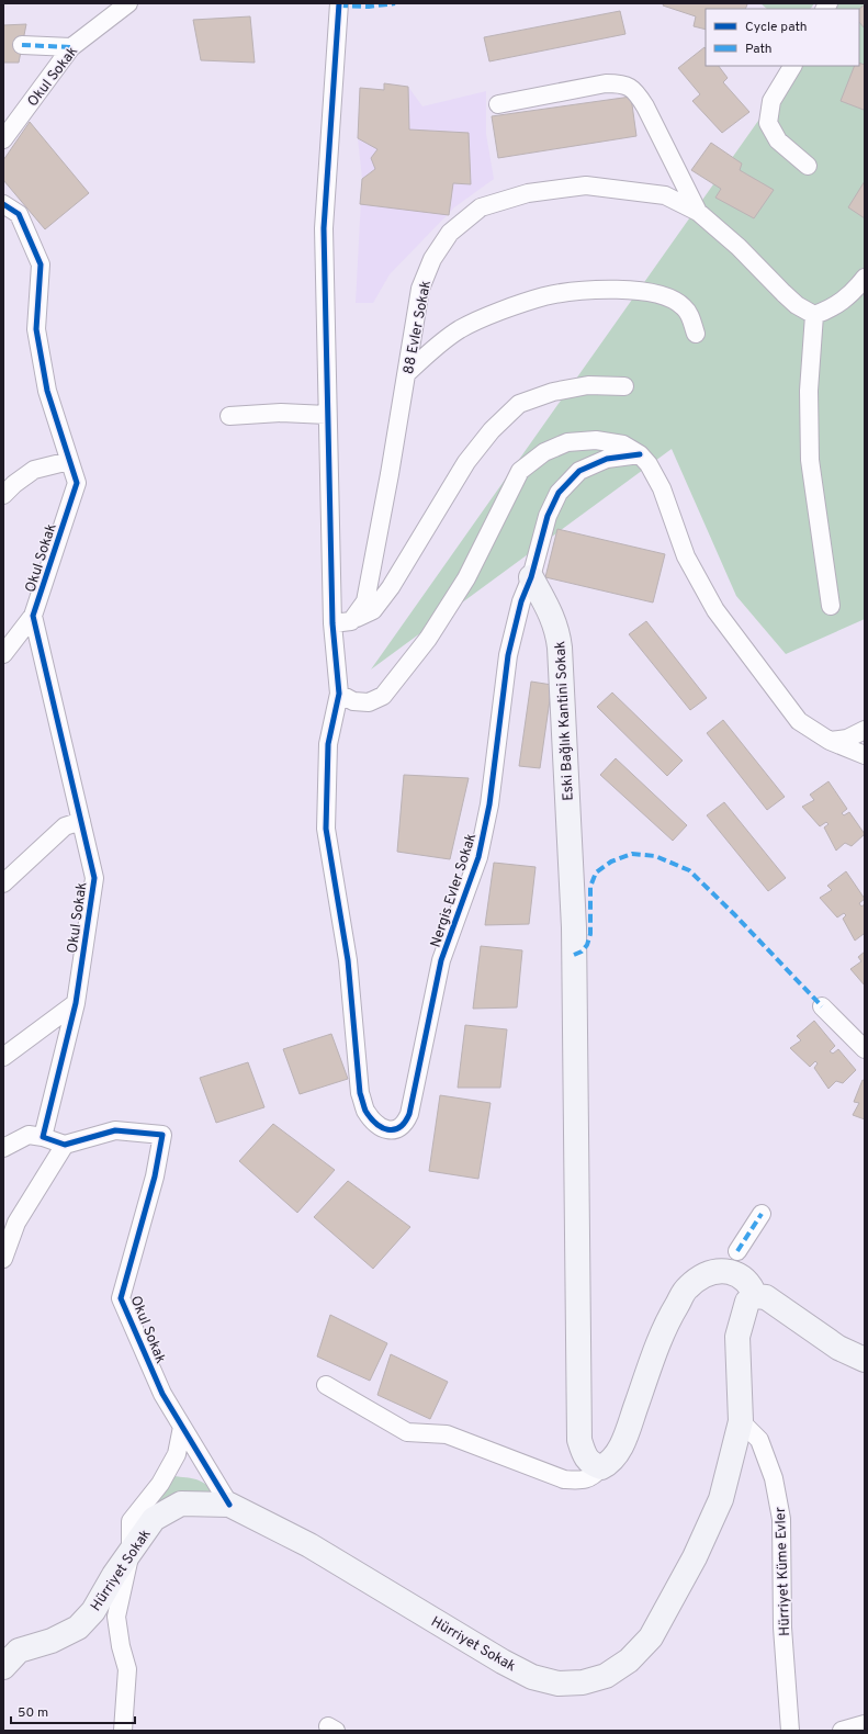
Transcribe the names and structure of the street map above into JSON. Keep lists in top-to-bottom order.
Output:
{
  "streets": {
    "street": [
      "Okul Sokak",
      "88 Evler Sokak",
      "Eski Bağlık Kantini Sokak",
      "Nergis Evler Sokak",
      "Hürriyet Sokak",
      "Hürriyet Küme Evler"
    ]
  },
  "crossings": [
    ["Okul Sokak", "Hürriyet Sokak"],
    ["Eski Bağlık Kantini Sokak", "Nergis Evler Sokak"],
    ["Hürriyet Sokak", "Hürriyet Küme Evler"]
  ],
  "legend": ["Cycle path", "Path"],
  "scale_bar": "50 m"
}
